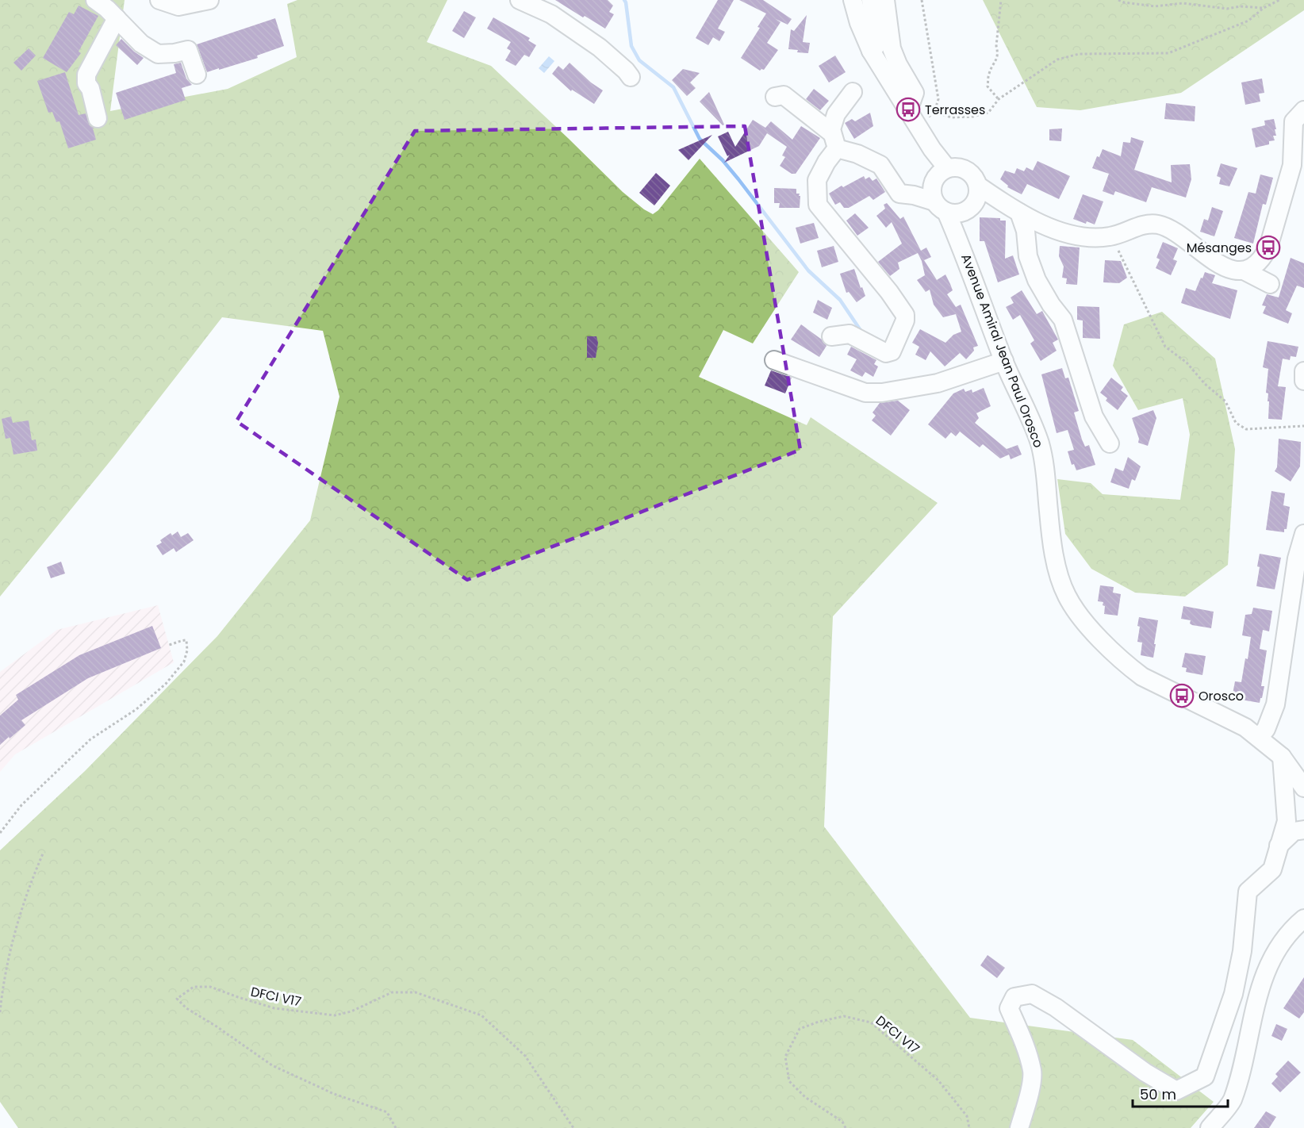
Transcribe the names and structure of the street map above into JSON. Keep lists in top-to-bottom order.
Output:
{
  "streets": {
    "street": ["Avenue Amiral Jean Paul Orosco"],
    "path": ["DFCI V17"]
  },
  "places": {
    "bus stop": ["Terrasses", "Mésanges", "Orosco"]
  },
  "scale_bar": "50 m"
}
